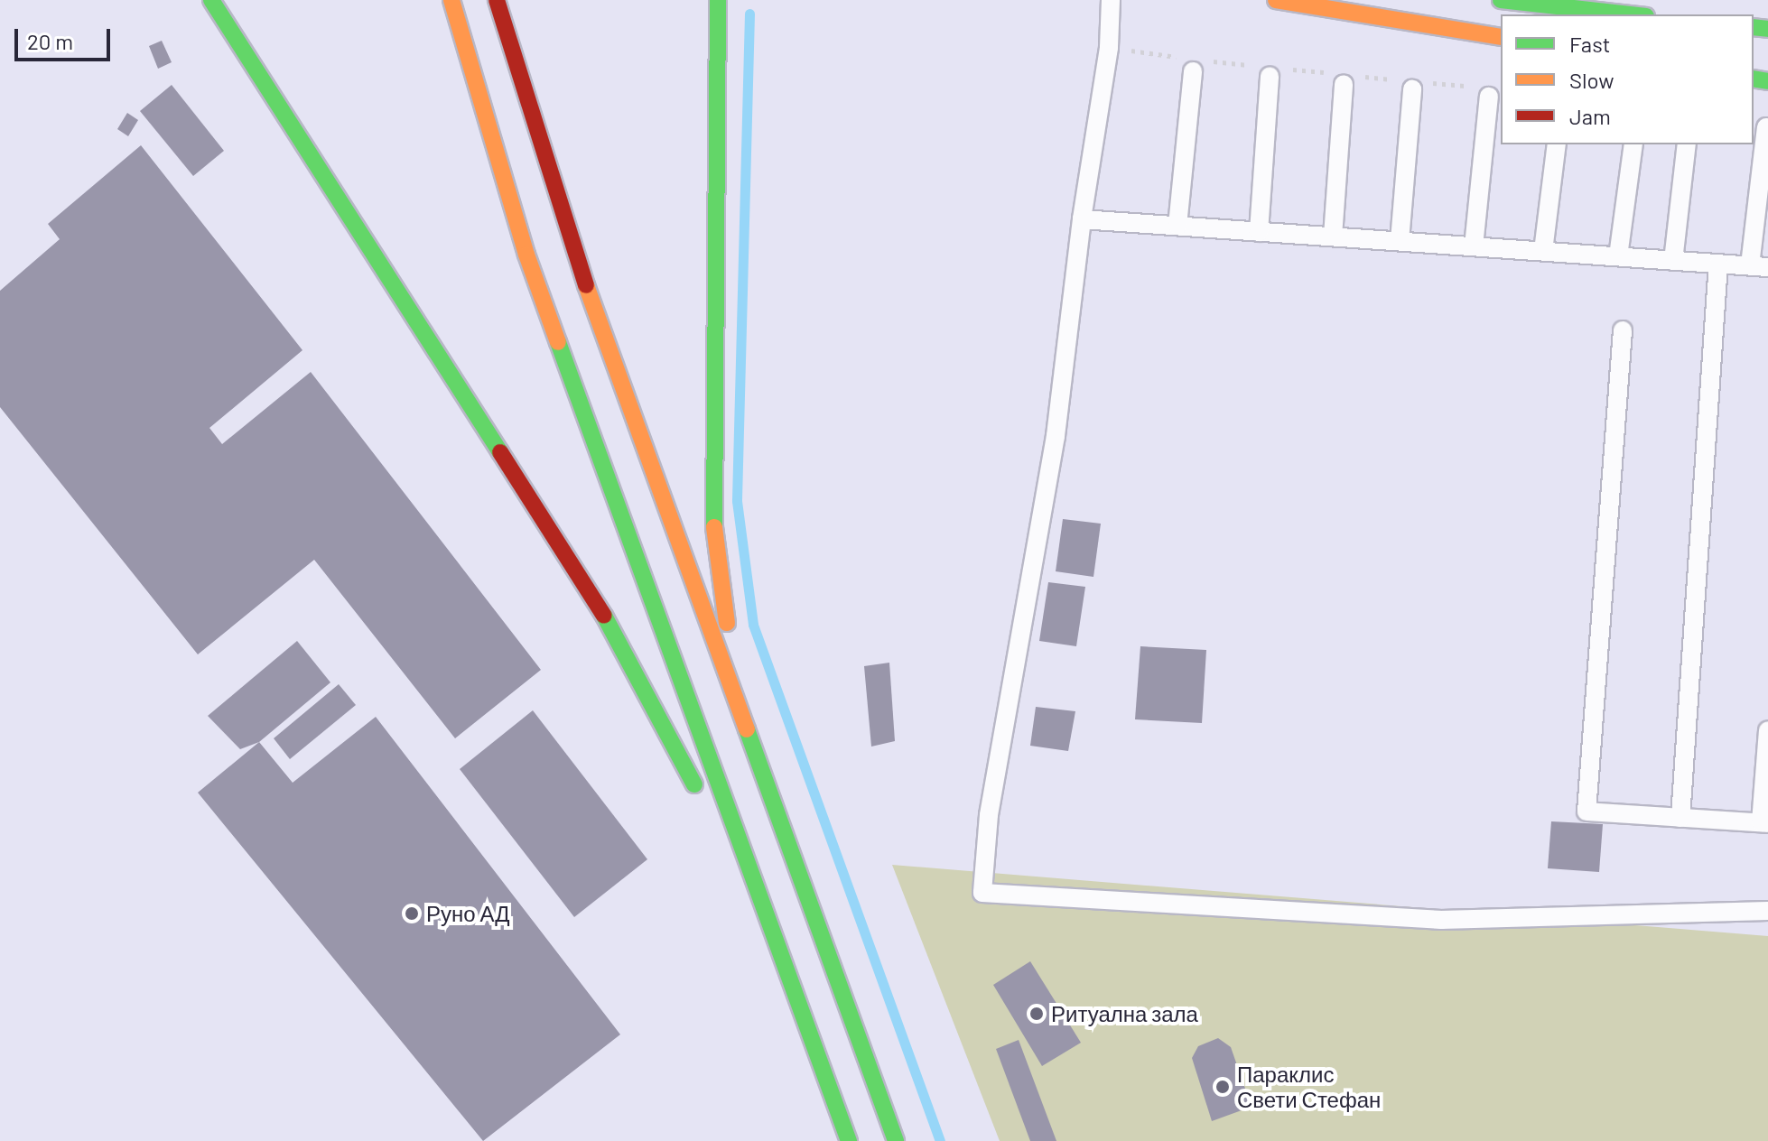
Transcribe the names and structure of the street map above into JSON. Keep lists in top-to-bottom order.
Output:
{
  "places": ["Руно АД", "Ритуална зала", "Параклис Свети Стефан"],
  "legend": ["Fast", "Slow", "Jam"],
  "scale_bar": "20 m"
}
